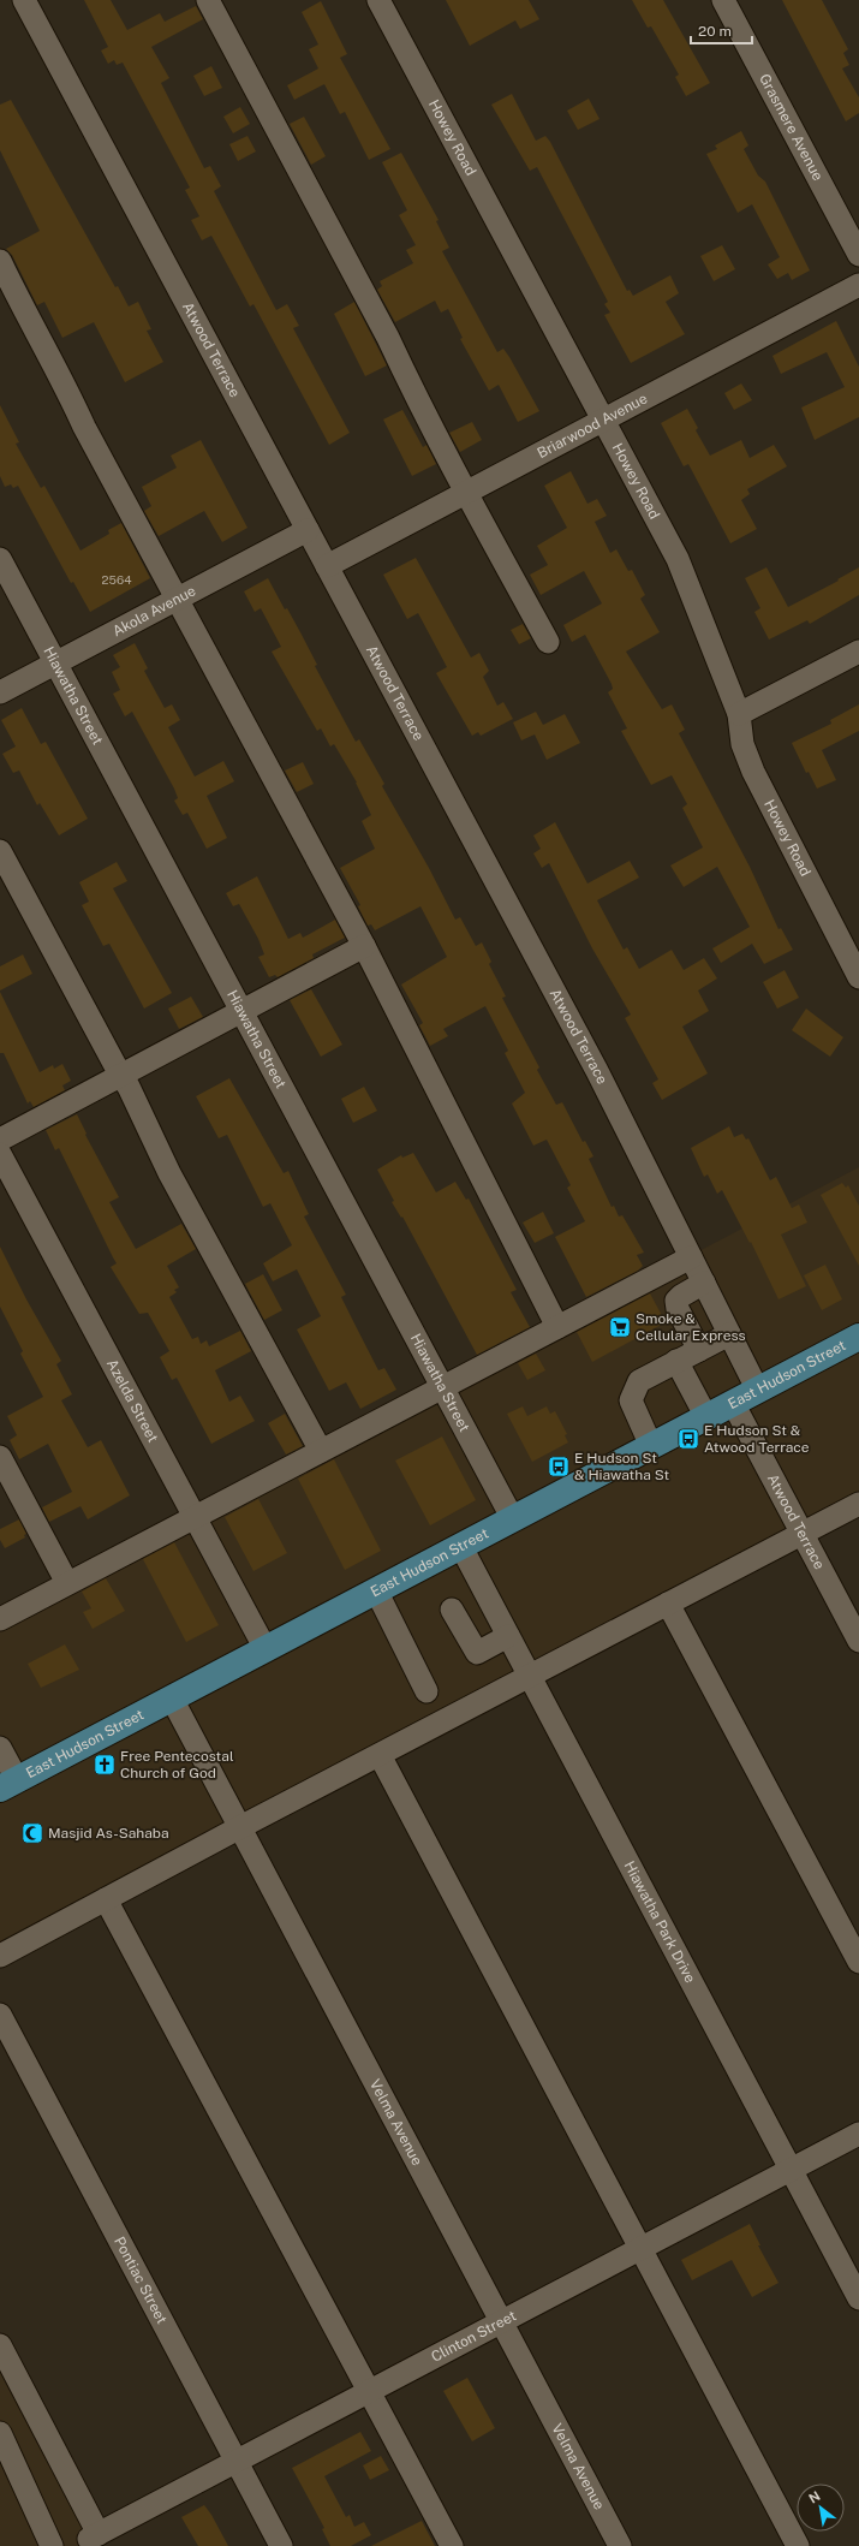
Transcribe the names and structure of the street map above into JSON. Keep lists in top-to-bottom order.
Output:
{
  "streets": {
    "main road": ["East Hudson Street"],
    "street": [
      "Grasmere Avenue",
      "Howey Road",
      "Atwood Terrace",
      "Briarwood Avenue",
      "Akola Avenue",
      "Hiawatha Street",
      "Azelda Street",
      "Hiawatha Park Drive",
      "Velma Avenue",
      "Pontiac Street",
      "Clinton Street"
    ]
  },
  "crossings": [
    ["Howey Road", "Briarwood Avenue"],
    ["Atwood Terrace", "Briarwood Avenue"],
    ["Atwood Terrace", "Akola Avenue"],
    ["Atwood Terrace", "East Hudson Street"],
    ["Akola Avenue", "Hiawatha Street"],
    ["Hiawatha Street", "East Hudson Street"],
    ["East Hudson Street", "Azelda Street"],
    ["East Hudson Street", "Hiawatha Park Drive"],
    ["East Hudson Street", "Velma Avenue"],
    ["Hiawatha Park Drive", "Clinton Street"],
    ["Velma Avenue", "Clinton Street"],
    ["Pontiac Street", "Clinton Street"]
  ],
  "places": {
    "supermarket": ["Smoke & Cellular Express"],
    "bus stop": ["E Hudson St & Atwood Terrace", "E Hudson St & Hiawatha St"],
    "church": ["Free Pentecostal Church of God"],
    "mosque": ["Masjid As-Sahaba"]
  },
  "house_numbers": ["2564"],
  "scale_bar": "20 m",
  "north": "top left"
}
